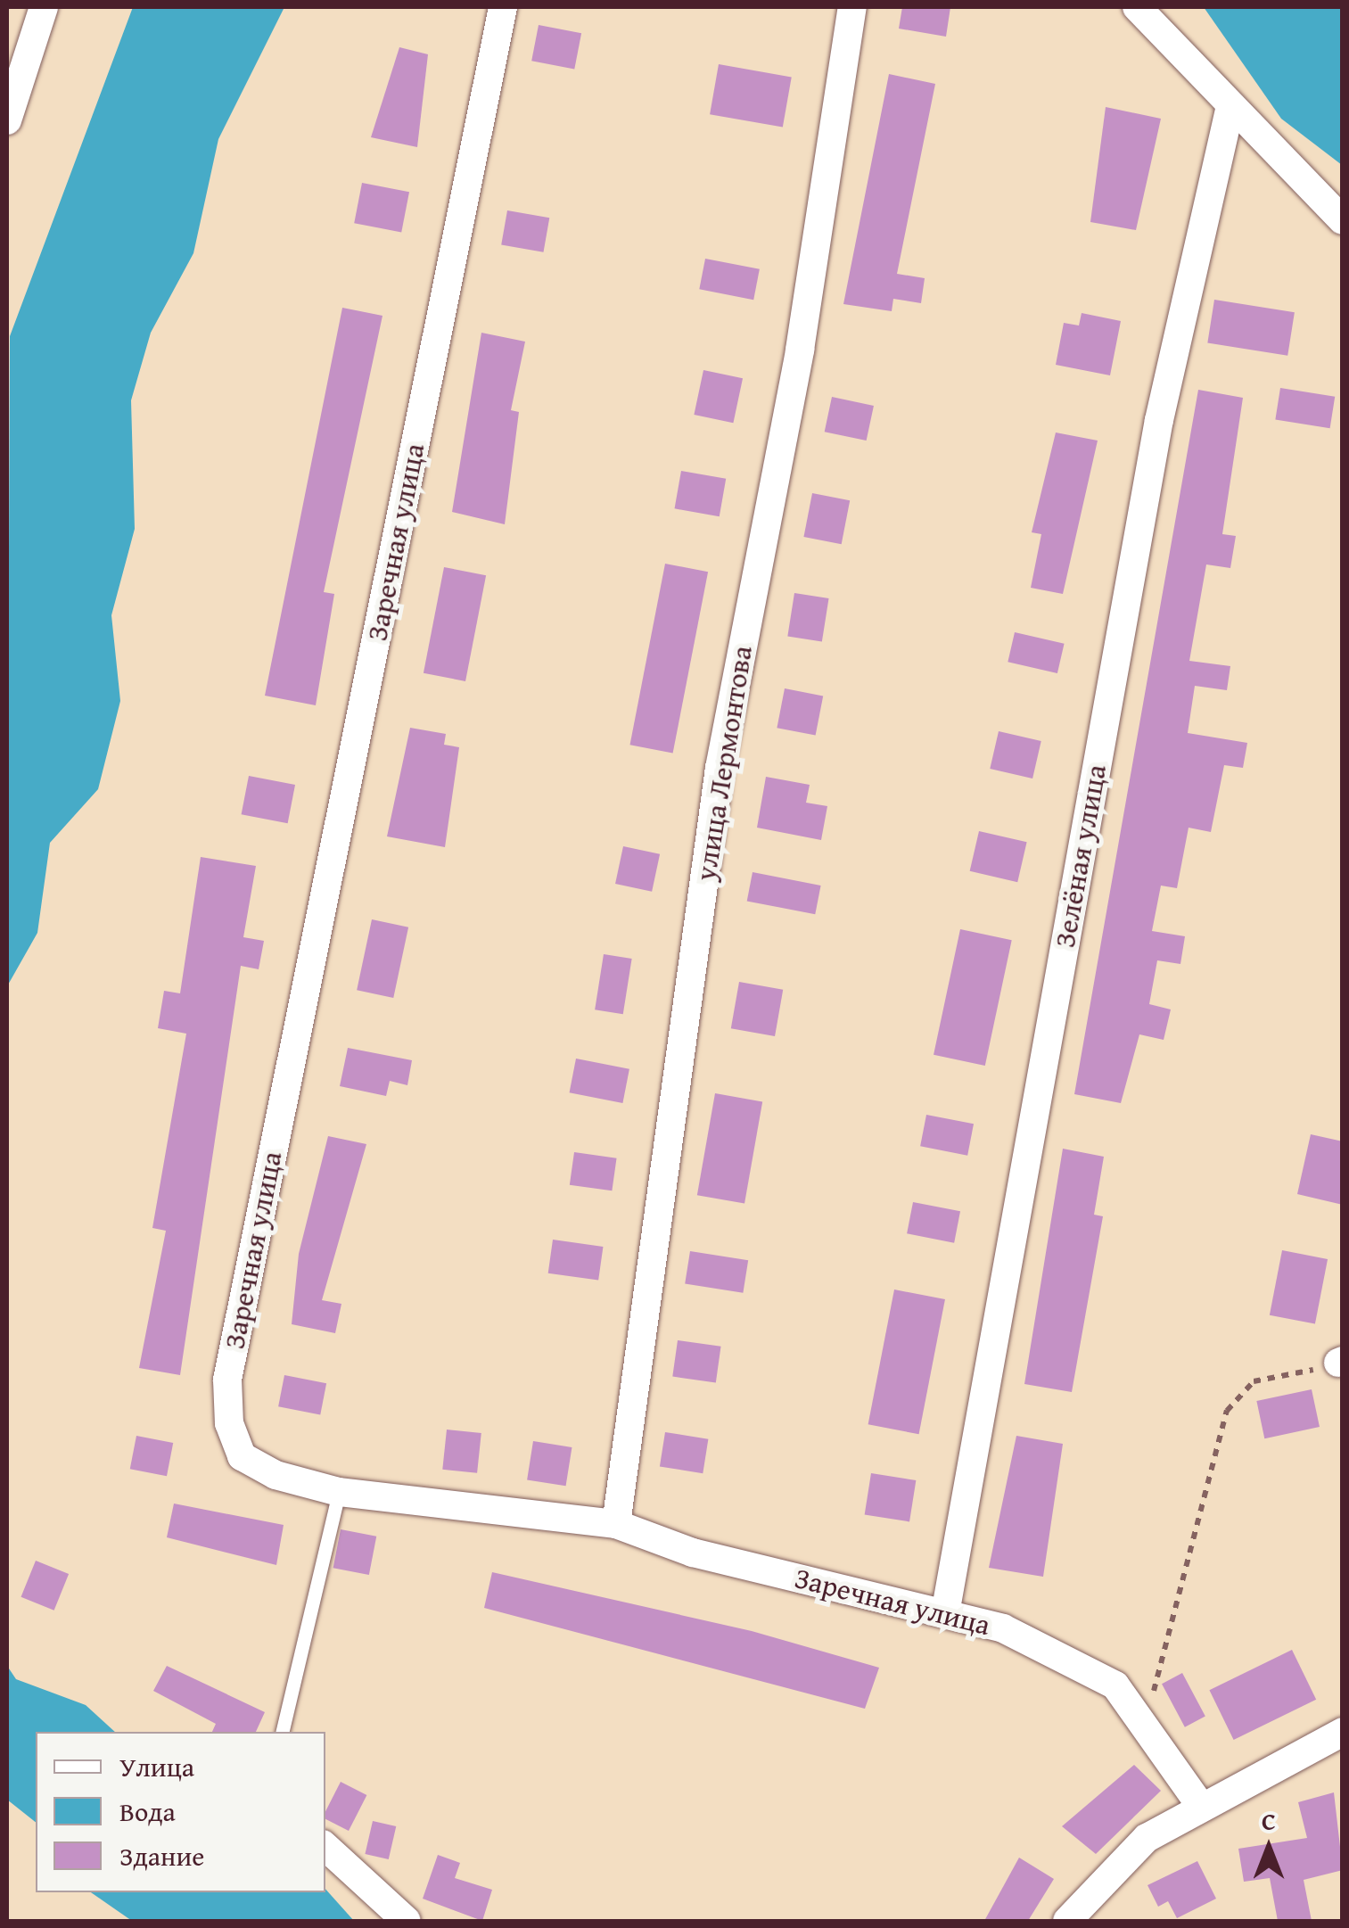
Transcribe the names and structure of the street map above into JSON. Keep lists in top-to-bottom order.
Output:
{
  "streets": {
    "street": ["Заречная улица", "улица Лермонтова", "Зелёная улица"]
  },
  "crossings": [
    ["Заречная улица", "улица Лермонтова"],
    ["Заречная улица", "Зелёная улица"]
  ],
  "legend": ["Улица", "Вода", "Здание"],
  "north": "top"
}
